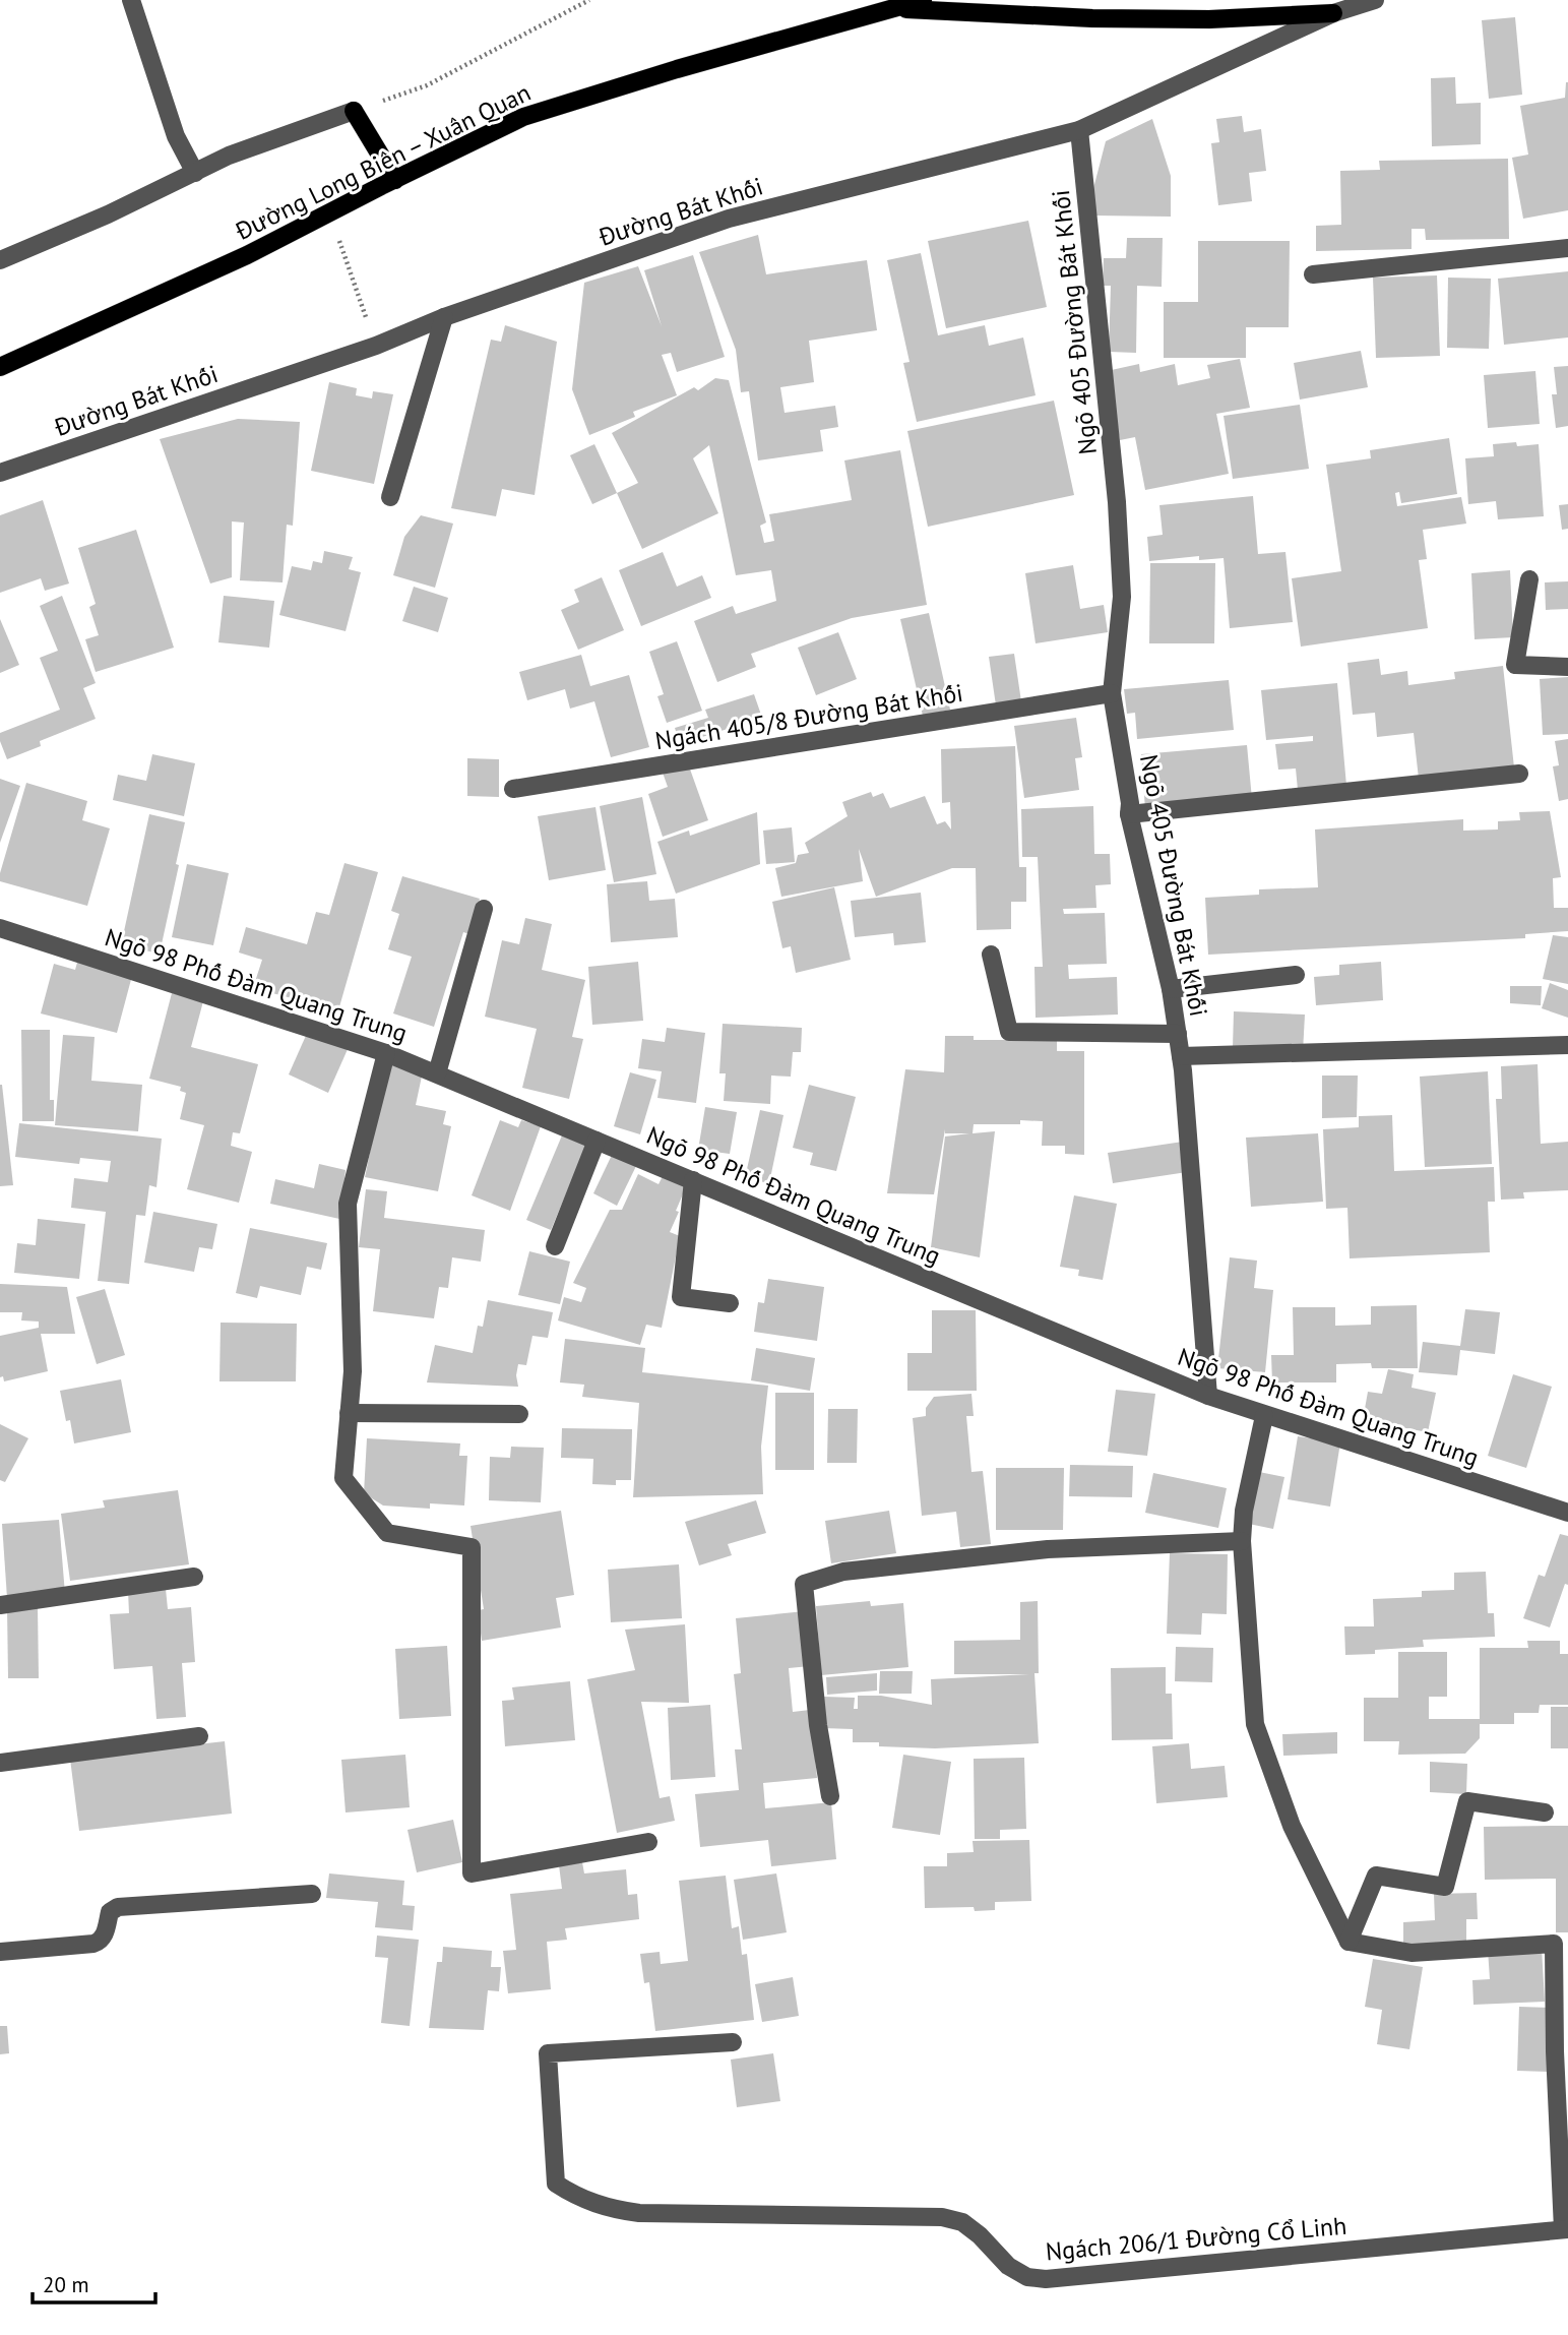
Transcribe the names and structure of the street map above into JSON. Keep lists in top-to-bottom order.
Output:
{
  "streets": {
    "main road": ["Đường Long Biên – Xuân Quan"],
    "street": [
      "Đường Bát Khối",
      "Ngõ 405 Đường Bát Khối",
      "Ngách 405/8 Đường Bát Khối",
      "Ngõ 98 Phố Đàm Quang Trung",
      "Ngách 206/1 Đường Cổ Linh"
    ]
  },
  "crossings": [
    ["Đường Bát Khối", "Ngõ 405 Đường Bát Khối"],
    ["Ngõ 405 Đường Bát Khối", "Ngách 405/8 Đường Bát Khối"],
    ["Ngõ 405 Đường Bát Khối", "Ngõ 98 Phố Đàm Quang Trung"]
  ],
  "scale_bar": "20 m"
}
